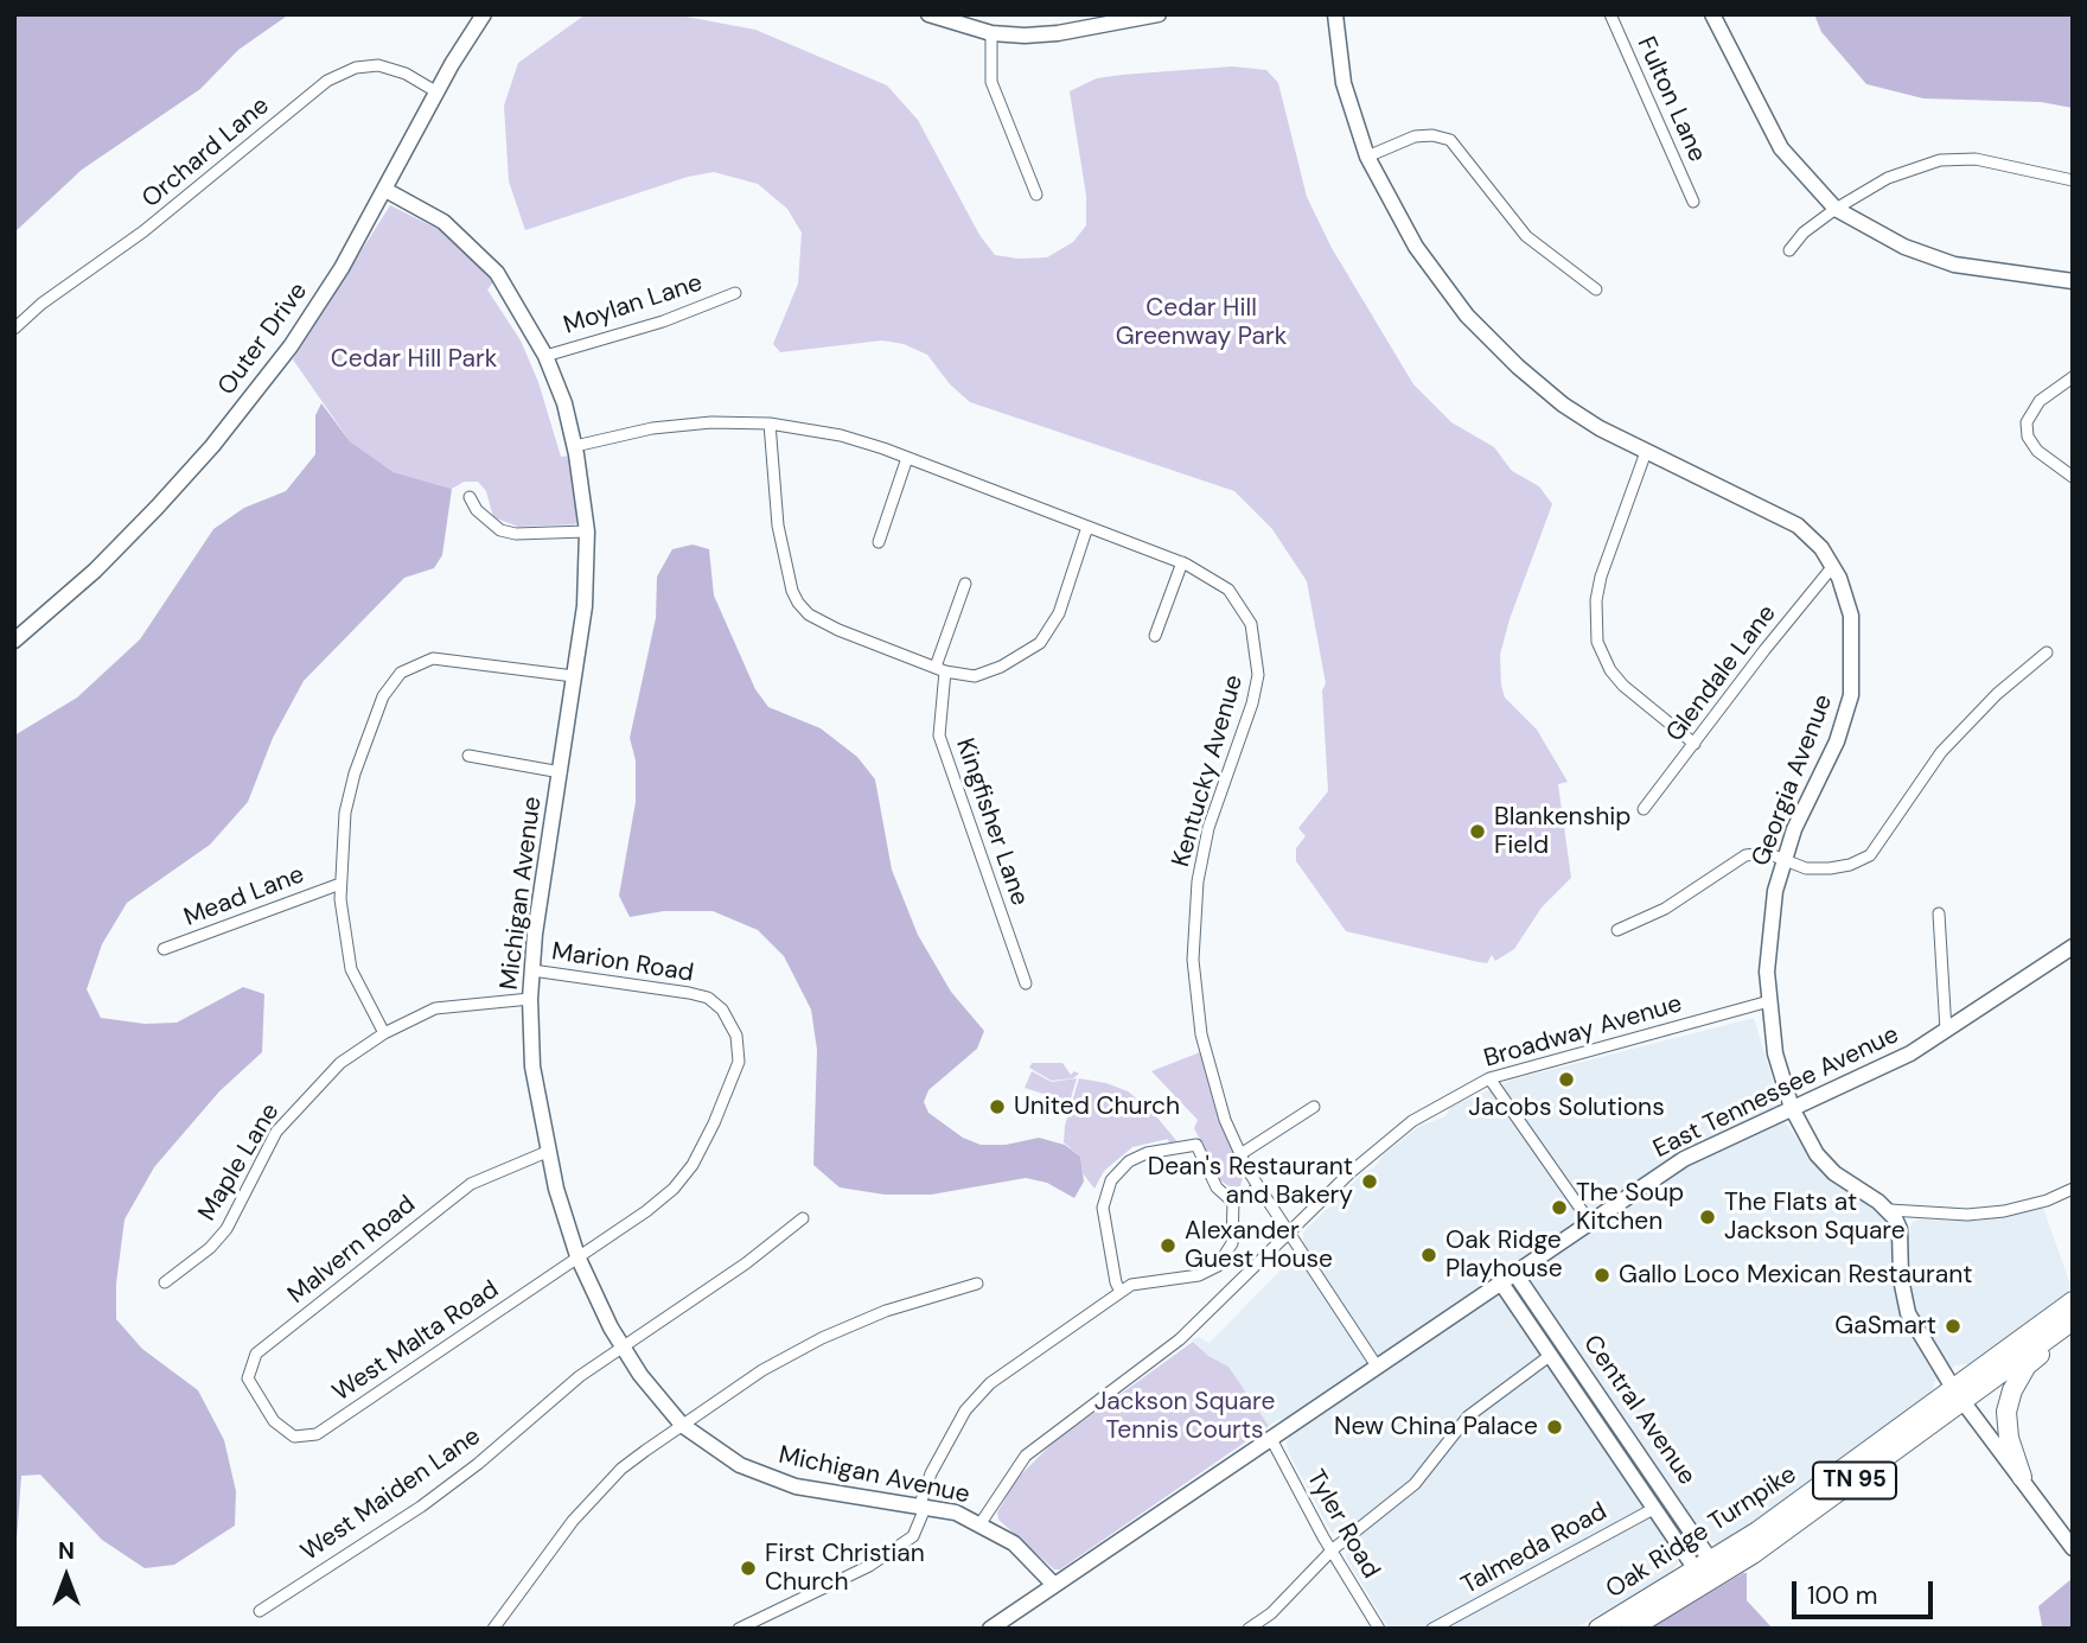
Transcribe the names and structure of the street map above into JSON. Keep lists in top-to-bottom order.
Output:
{
  "streets": {
    "highway": ["TN 95", "Oak Ridge Turnpike"],
    "street": [
      "Fulton Lane",
      "Orchard Lane",
      "Moylan Lane",
      "Outer Drive",
      "Glendale Lane",
      "Kentucky Avenue",
      "Georgia Avenue",
      "Kingfisher Lane",
      "Michigan Avenue",
      "Mead Lane",
      "Marion Road",
      "Broadway Avenue",
      "East Tennessee Avenue",
      "Maple Lane",
      "Malvern Road",
      "West Malta Road",
      "Central Avenue",
      "West Maiden Lane",
      "Tyler Road",
      "Talmeda Road"
    ]
  },
  "crossings": [
    ["Orchard Lane", "Outer Drive"],
    ["Moylan Lane", "Michigan Avenue"],
    ["Outer Drive", "Michigan Avenue"],
    ["Glendale Lane", "Georgia Avenue"],
    ["Kentucky Avenue", "Michigan Avenue"],
    ["Kentucky Avenue", "Broadway Avenue"],
    ["Kentucky Avenue", "East Tennessee Avenue"],
    ["Georgia Avenue", "Broadway Avenue"],
    ["Georgia Avenue", "East Tennessee Avenue"],
    ["Michigan Avenue", "Marion Road"],
    ["Michigan Avenue", "Broadway Avenue"],
    ["Michigan Avenue", "East Tennessee Avenue"],
    ["Michigan Avenue", "Maple Lane"],
    ["Michigan Avenue", "Malvern Road"],
    ["Michigan Avenue", "West Malta Road"],
    ["Michigan Avenue", "West Maiden Lane"],
    ["Marion Road", "West Malta Road"],
    ["East Tennessee Avenue", "Central Avenue"],
    ["East Tennessee Avenue", "Tyler Road"],
    ["Malvern Road", "West Malta Road"],
    ["Central Avenue", "Oak Ridge Turnpike"],
    ["Central Avenue", "Talmeda Road"]
  ],
  "parks": ["Cedar Hill Greenway Park", "Cedar Hill Park", "Jackson Square Tennis Courts"],
  "places": [
    "Blankenship Field",
    "Jacobs Solutions",
    "United Church",
    "Dean's Restaurant and Bakery",
    "The Soup Kitchen",
    "The Flats at Jackson Square",
    "Alexander Guest House",
    "Oak Ridge Playhouse",
    "Gallo Loco Mexican Restaurant",
    "GaSmart",
    "New China Palace",
    "First Christian Church"
  ],
  "scale_bar": "100 m",
  "north": "top"
}
